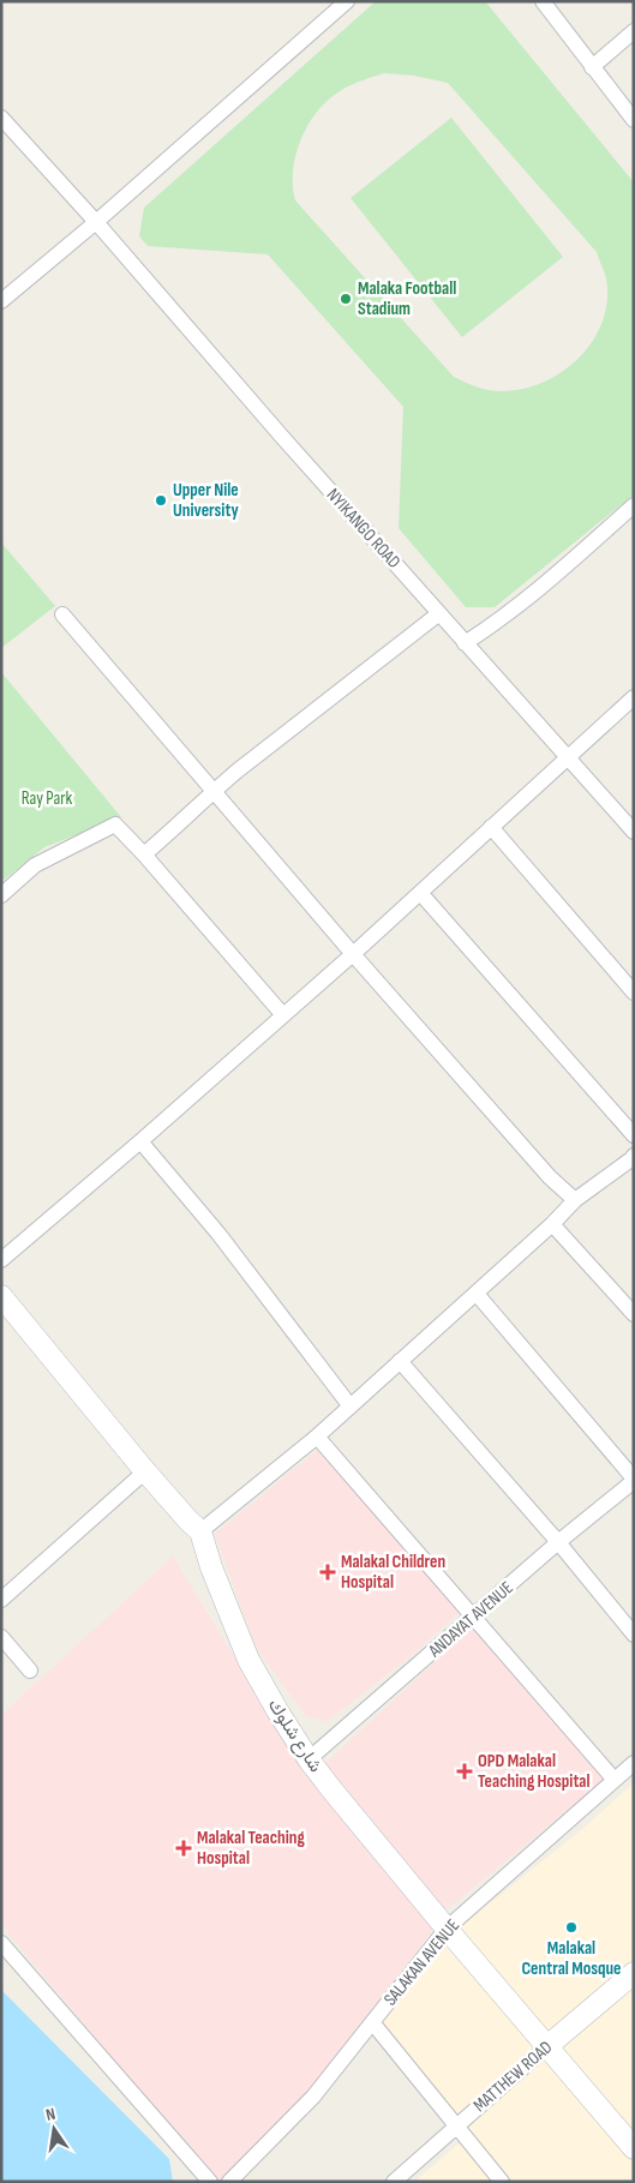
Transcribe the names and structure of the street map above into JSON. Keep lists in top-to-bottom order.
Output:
{
  "streets": {
    "street": [
      "NYIKANGO ROAD",
      "ANDAYAT AVENUE",
      "شارع شلوك",
      "SALAKAN AVENUE",
      "MATTHEW ROAD"
    ]
  },
  "crossings": [
    ["ANDAYAT AVENUE", "شارع شلوك"],
    ["شارع شلوك", "SALAKAN AVENUE"],
    ["شارع شلوك", "MATTHEW ROAD"]
  ],
  "parks": ["Ray Park"],
  "places": {
    "other": ["Malaka Football Stadium", "Upper Nile University", "Malakal Central Mosque"],
    "health": ["Malakal Children Hospital", "OPD Malakal Teaching Hospital", "Malakal Teaching Hospital"]
  },
  "north": "top"
}
